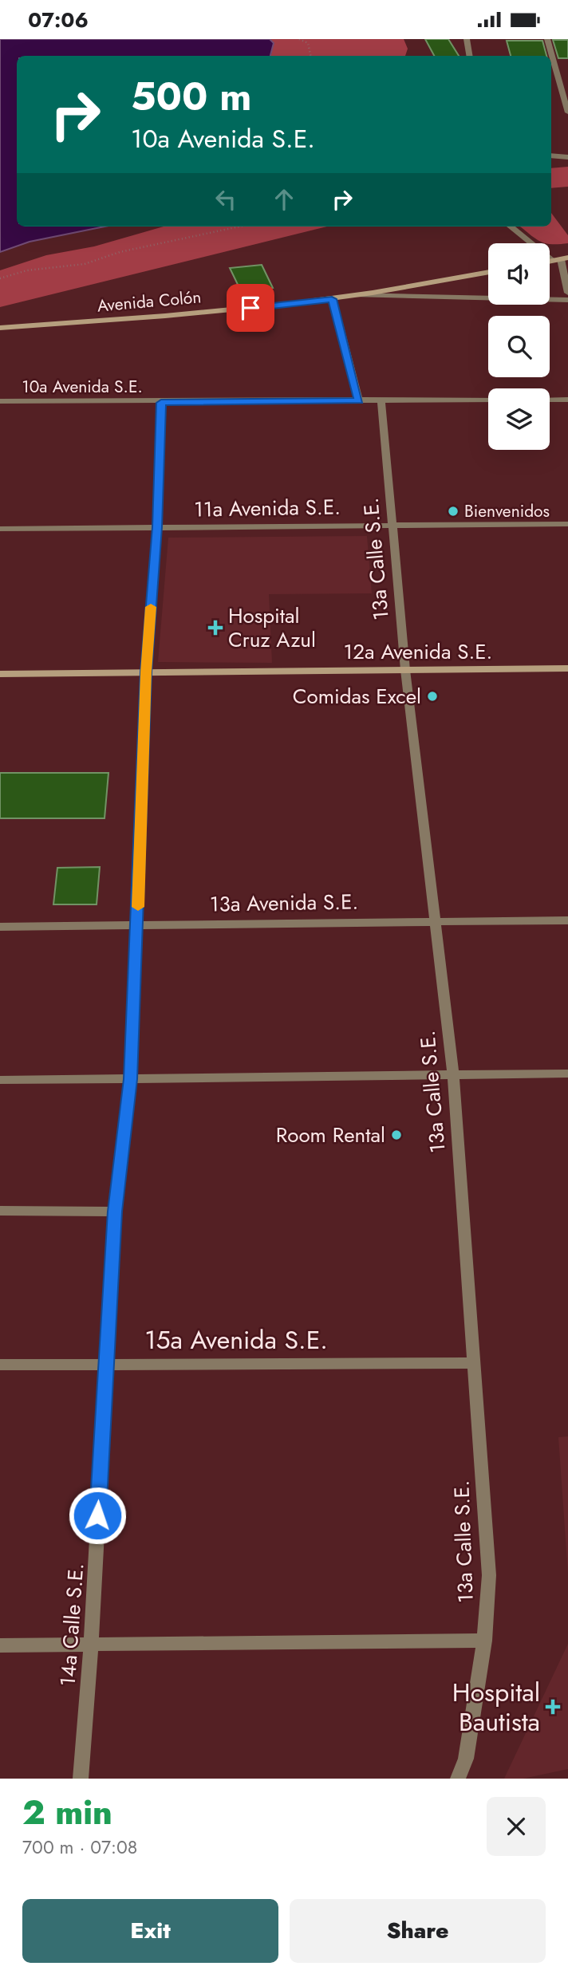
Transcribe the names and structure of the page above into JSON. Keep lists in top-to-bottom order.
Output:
{
  "streets": {
    "main road": ["Avenida Colón", "12a Avenida S.E."],
    "street": [
      "10a Avenida S.E.",
      "11a Avenida S.E.",
      "13a Calle S.E.",
      "13a Avenida S.E.",
      "15a Avenida S.E.",
      "14a Calle S.E."
    ]
  },
  "crossings": [
    ["10a Avenida S.E.", "13a Calle S.E."],
    ["10a Avenida S.E.", "14a Calle S.E."],
    ["11a Avenida S.E.", "13a Calle S.E."],
    ["11a Avenida S.E.", "14a Calle S.E."],
    ["13a Calle S.E.", "12a Avenida S.E."],
    ["13a Calle S.E.", "13a Avenida S.E."],
    ["13a Calle S.E.", "15a Avenida S.E."],
    ["12a Avenida S.E.", "14a Calle S.E."],
    ["13a Avenida S.E.", "14a Calle S.E."],
    ["15a Avenida S.E.", "14a Calle S.E."]
  ],
  "places": {
    "other": ["Bienvenidos", "Comidas Excel", "Room Rental"],
    "health": ["Hospital Cruz Azul", "Hospital Bautista"]
  },
  "page": {
    "status": "07:06",
    "turn": ["500 m", "10a Avenida S.E."],
    "heading": ["2 min", "700 m · 07:08"],
    "buttons": ["Exit", "Share"]
  }
}
